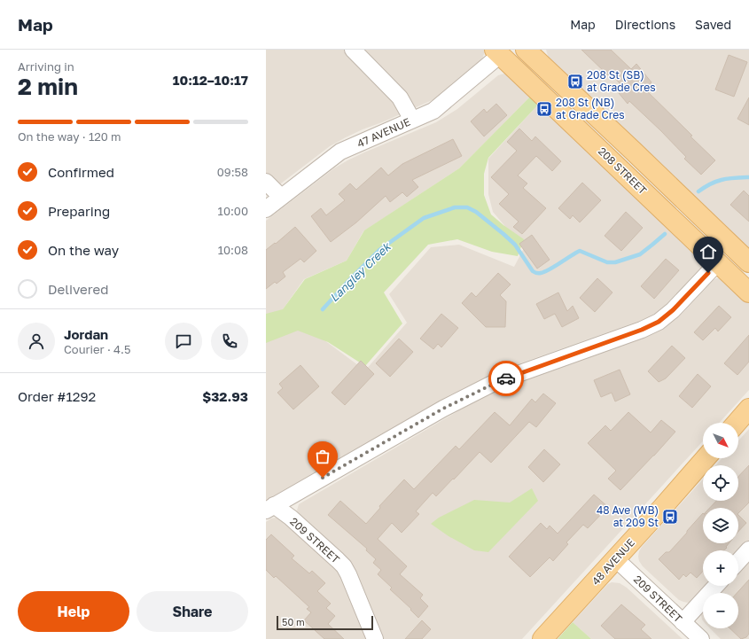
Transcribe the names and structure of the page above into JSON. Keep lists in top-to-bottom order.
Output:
{
  "streets": {
    "main road": ["208 STREET", "48 AVENUE"],
    "street": ["47 AVENUE", "209 STREET"]
  },
  "crossings": [
    ["47 AVENUE", "208 STREET"],
    ["209 STREET", "48 AVENUE"]
  ],
  "water": ["Langley Creek"],
  "places": {
    "bus stop": ["208 St (SB) at Grade Cres", "208 St (NB) at Grade Cres", "48 Ave (WB) at 209 St"]
  },
  "scale_bar": "50 m",
  "north": "bottom right",
  "page": {
    "header": "Map",
    "nav": ["Map", "Directions", "Saved"],
    "heading": ["2 min", "Arriving in", "10:12–10:17"],
    "panel": [
      "Jordan",
      "Courier · 4.5",
      "Order #1292",
      "$32.93"
    ],
    "bar": "On the way · 120 m",
    "list": [
      ["Confirmed", "09:58"],
      ["Preparing", "10:00"],
      ["On the way", "10:08"],
      "Delivered"
    ],
    "map_buttons": ["+", "−"],
    "buttons": ["Help", "Share"],
    "scale": "50 m"
  }
}
